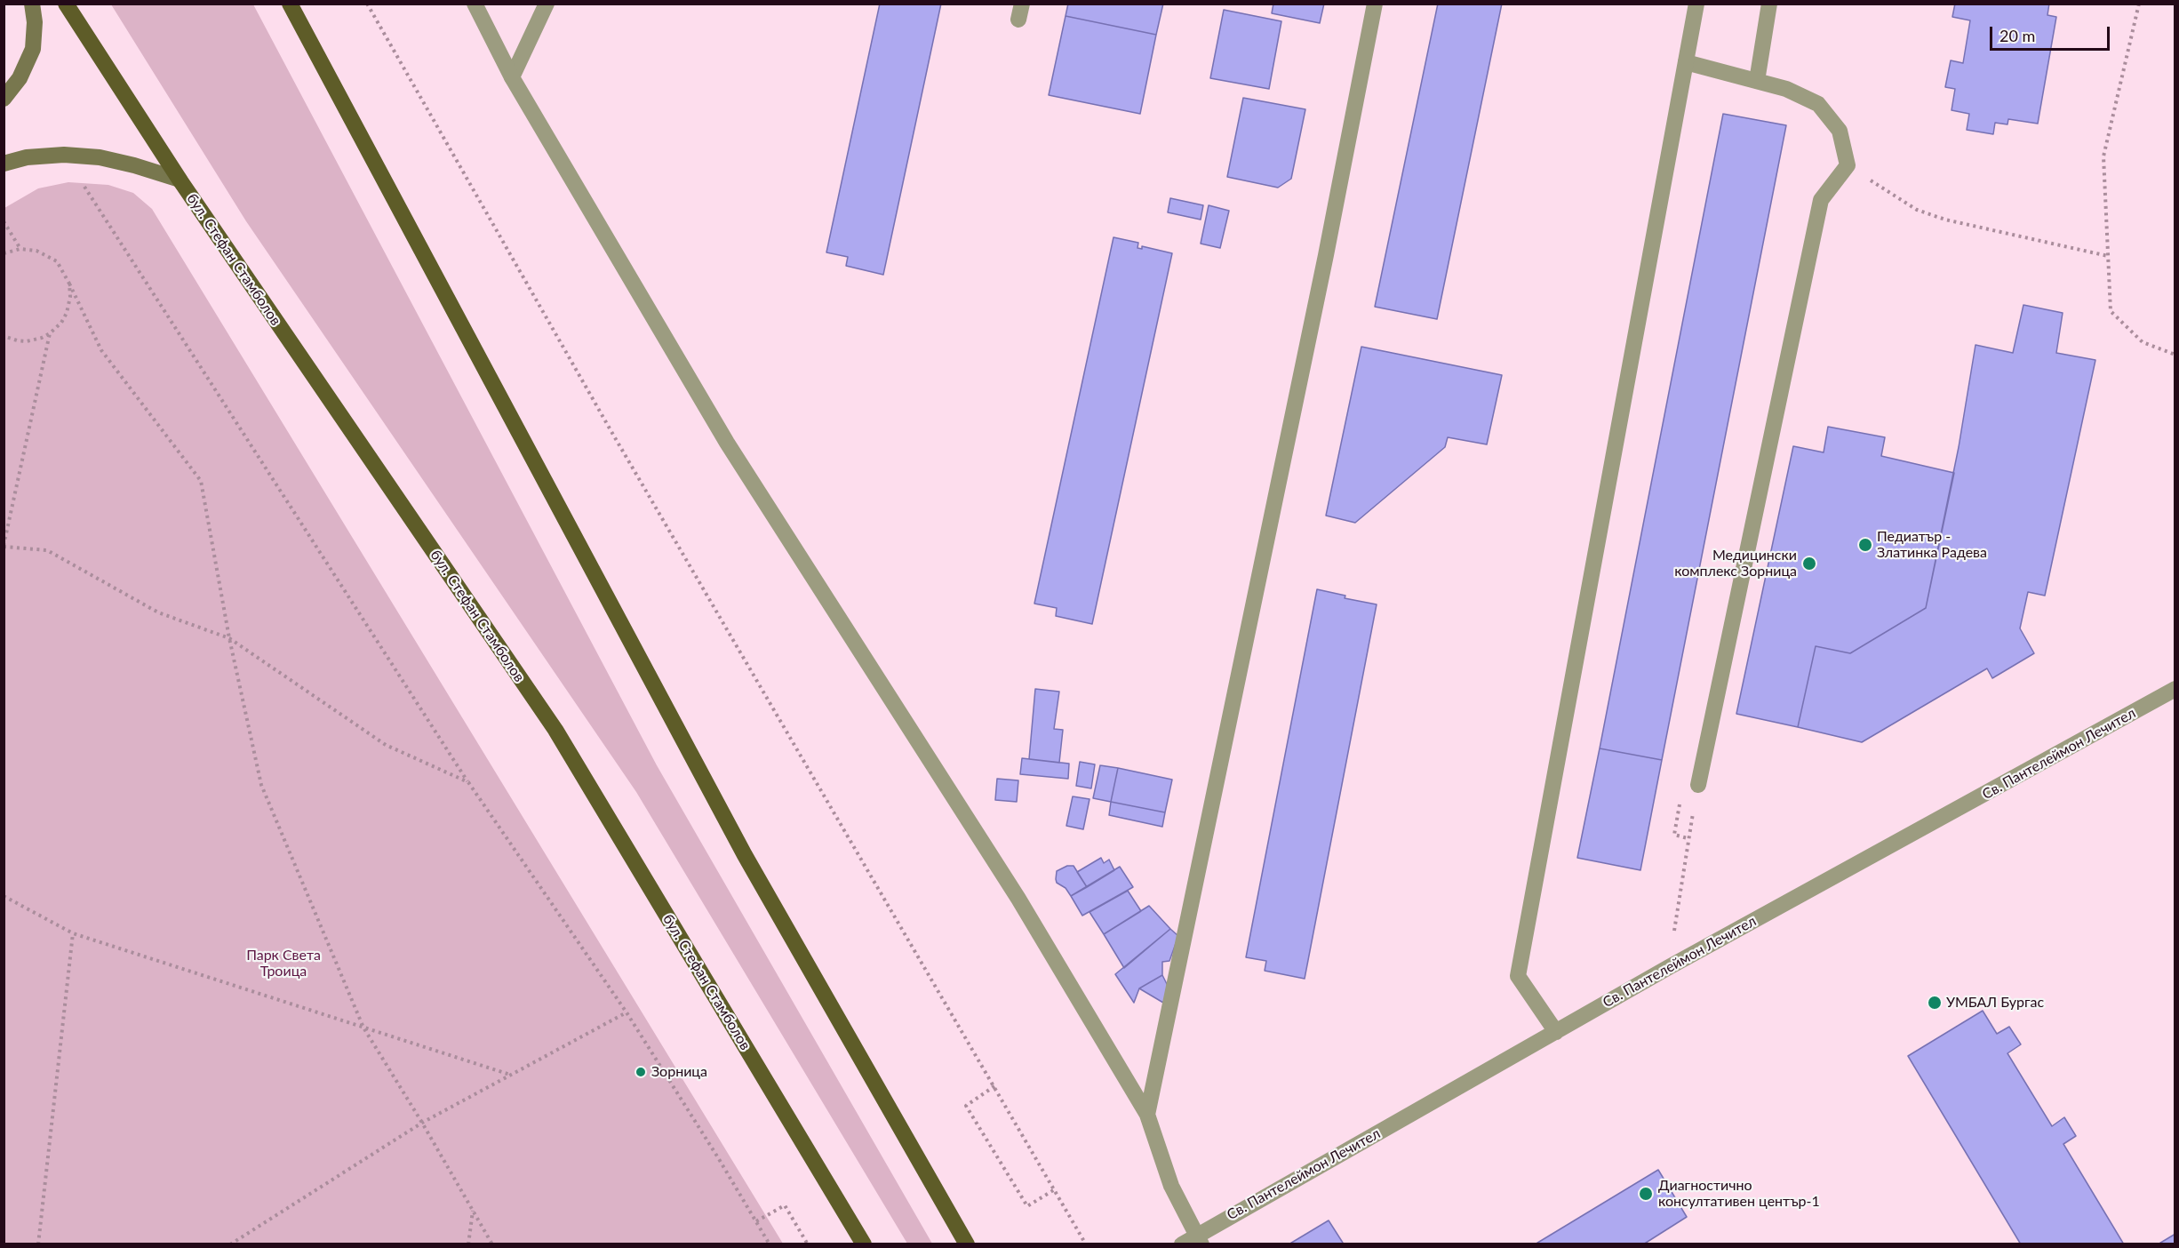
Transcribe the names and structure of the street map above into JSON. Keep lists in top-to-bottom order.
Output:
{
  "streets": {
    "main road": ["бул. Стефан Стамболов"],
    "street": ["Св. Пантелеймон Лечител"]
  },
  "parks": ["Парк Света Троица"],
  "places": [
    "Педиатър - Златинка Радева",
    "Медицински комплекс Зорница",
    "УМБАЛ Бургас",
    "Зорница",
    "Диагностично консултативен център-1"
  ],
  "scale_bar": "20 m"
}
